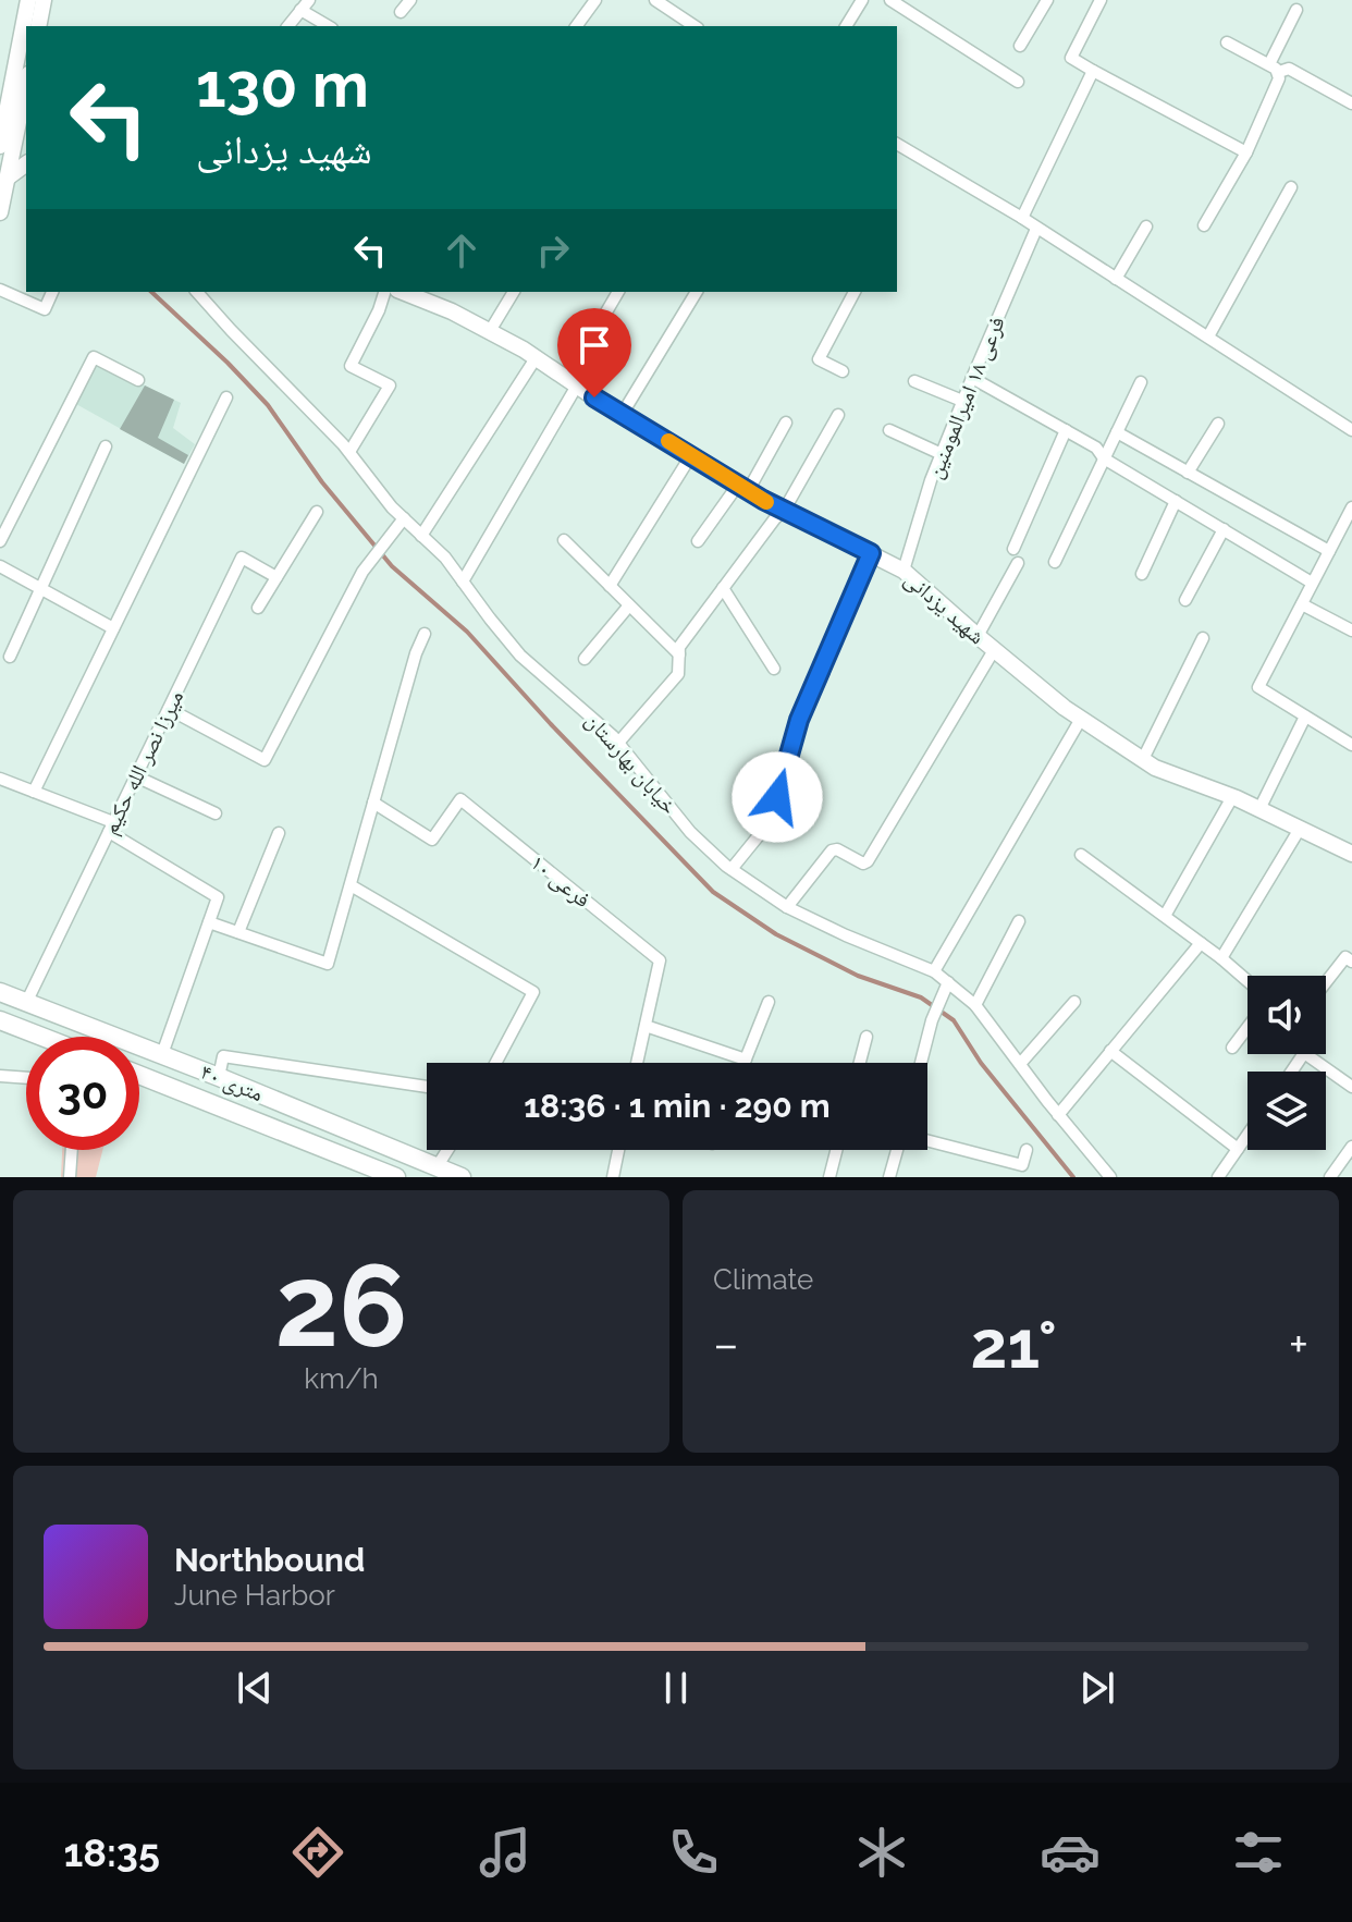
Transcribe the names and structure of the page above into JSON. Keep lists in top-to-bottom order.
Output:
{
  "streets": {
    "main road": ["۴۰ متری"],
    "street": [
      "فرعی ۱۸ امیرالمومنین",
      "شهید یزدانی",
      "میرزا نصر الله حکیم",
      "خیابان بهارستان",
      "فرعی ۱۰"
    ]
  },
  "crossings": [
    ["فرعی ۱۸ امیرالمومنین", "شهید یزدانی"],
    ["میرزا نصر الله حکیم", "۴۰ متری"]
  ],
  "page": {
    "turn": ["130 m", "شهید یزدانی"],
    "limit": "30",
    "trip": "18:36 · 1 min · 290 m",
    "tile": [
      ["26", "km/h"],
      "Climate"
    ],
    "heat": ["−", "21°", "+"],
    "song": ["Northbound", "June Harbor"],
    "tabs": "18:35"
  }
}
